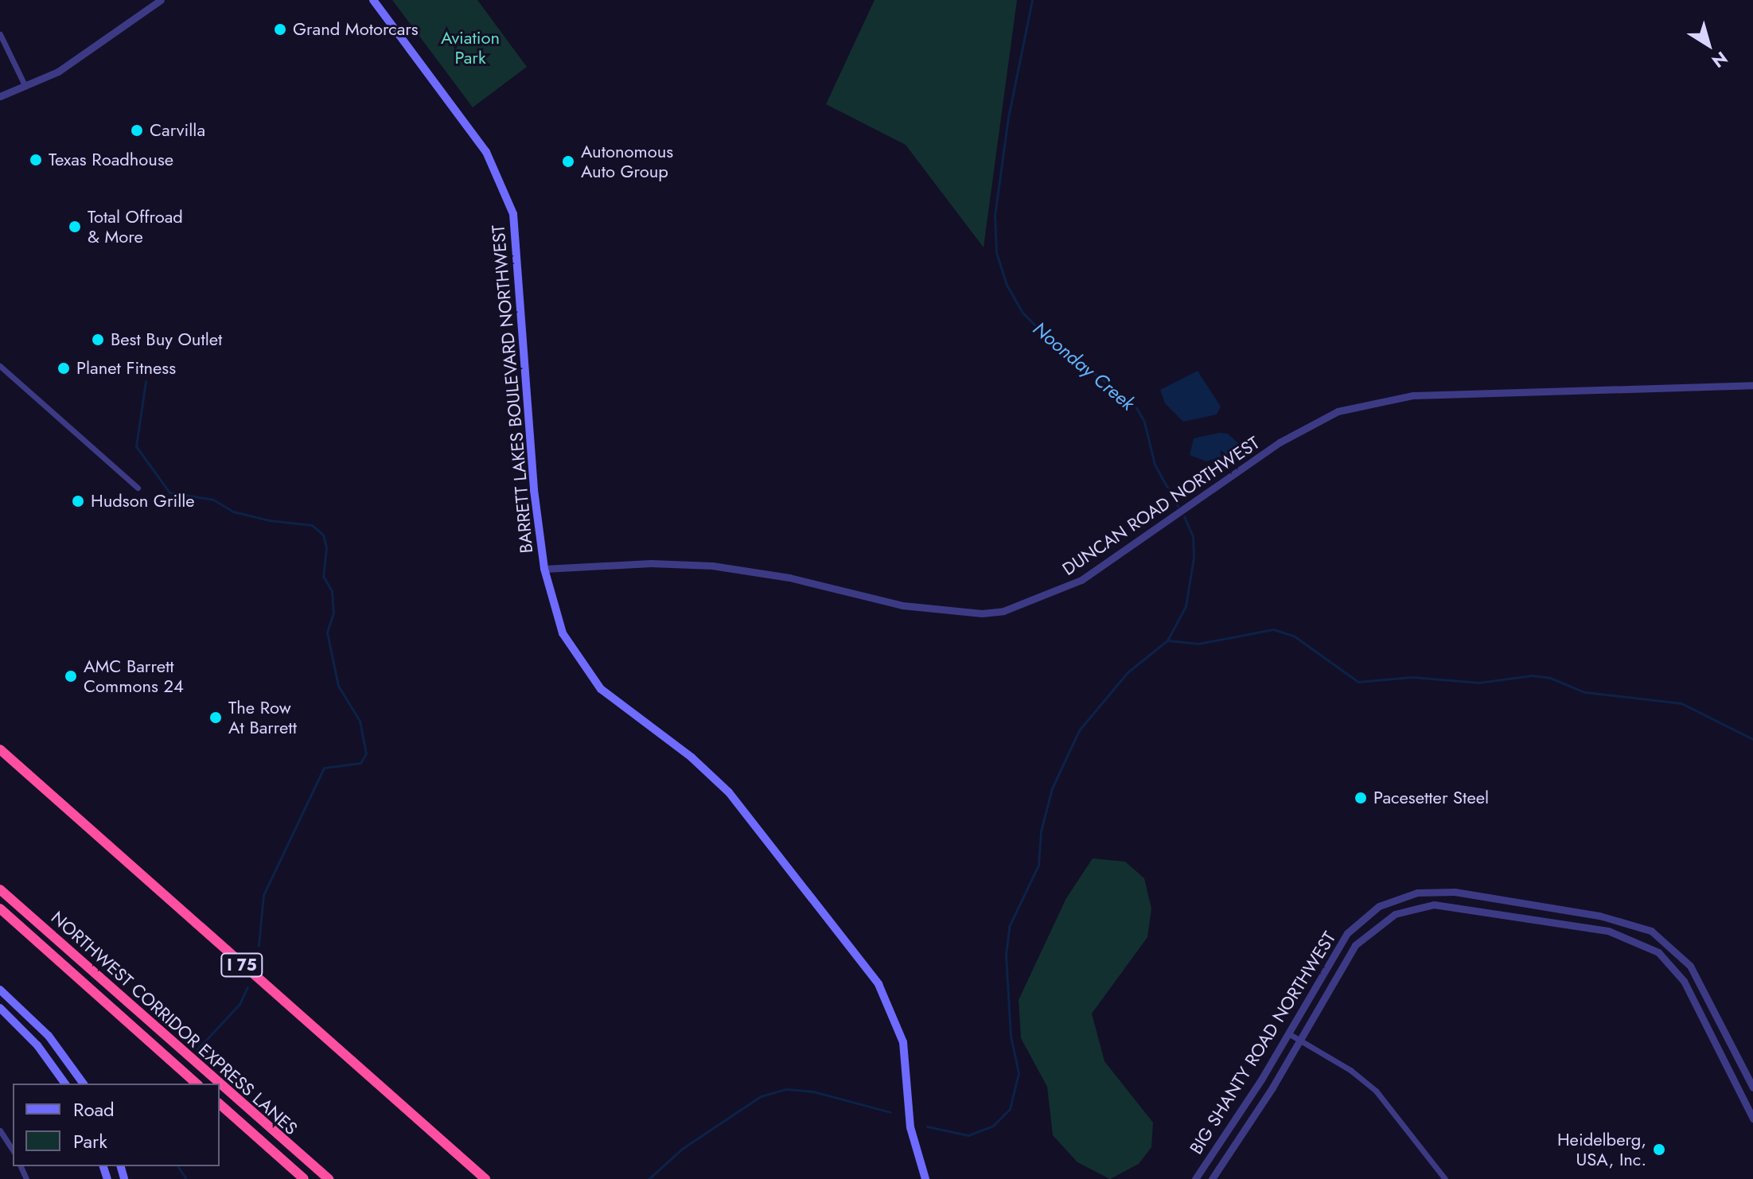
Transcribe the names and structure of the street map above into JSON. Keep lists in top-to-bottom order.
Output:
{
  "streets": {
    "highway": ["I 75", "NORTHWEST CORRIDOR EXPRESS LANES"],
    "main road": ["BARRETT LAKES BOULEVARD NORTHWEST"],
    "street": ["DUNCAN ROAD NORTHWEST", "BIG SHANTY ROAD NORTHWEST"]
  },
  "crossings": [
    ["BARRETT LAKES BOULEVARD NORTHWEST", "DUNCAN ROAD NORTHWEST"]
  ],
  "water": ["Noonday Creek"],
  "parks": ["Aviation Park"],
  "places": [
    "Grand Motorcars",
    "Carvilla",
    "Texas Roadhouse",
    "Autonomous Auto Group",
    "Total Offroad & More",
    "Best Buy Outlet",
    "Planet Fitness",
    "Hudson Grille",
    "AMC Barrett Commons 24",
    "The Row At Barrett",
    "Pacesetter Steel",
    "Heidelberg, USA, Inc."
  ],
  "legend": ["Road", "Park"],
  "north": "bottom right"
}
